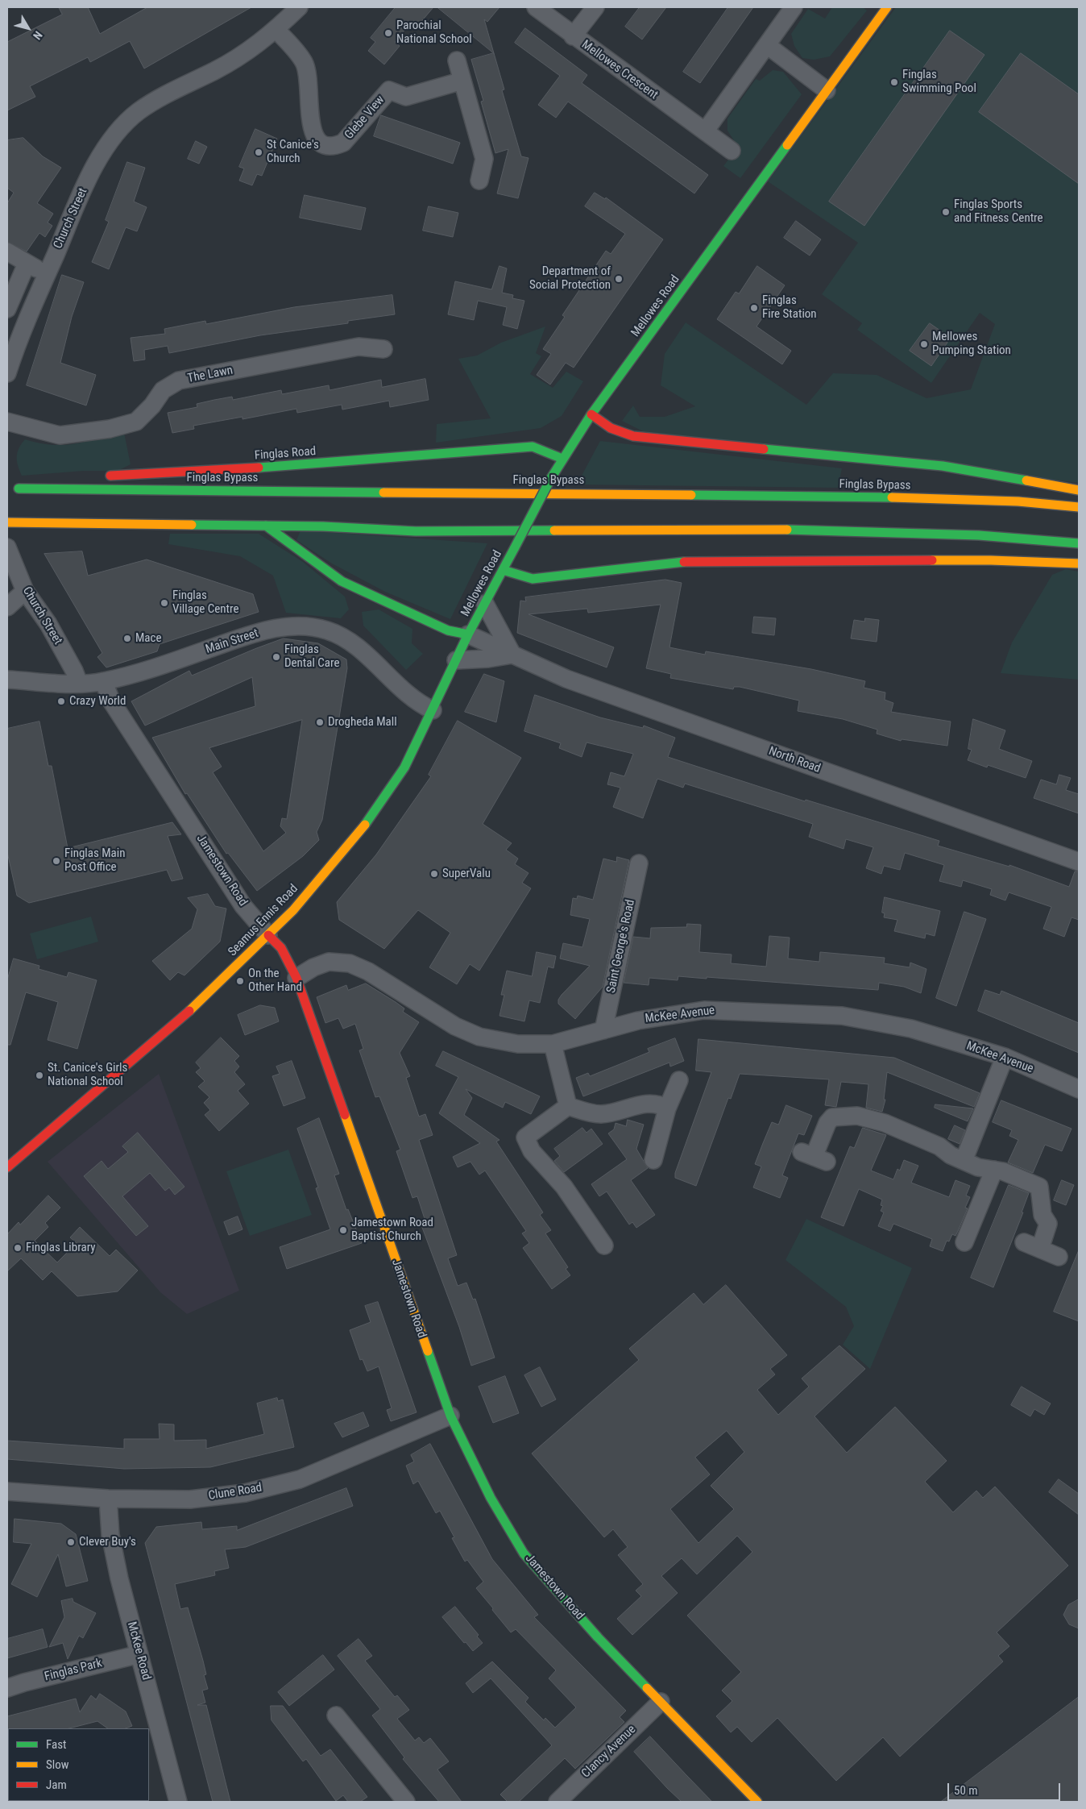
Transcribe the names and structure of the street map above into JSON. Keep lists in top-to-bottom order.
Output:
{
  "streets": {
    "main road": [
      "Mellowes Road",
      "Finglas Road",
      "Finglas Bypass",
      "Jamestown Road",
      "Seamus Ennis Road"
    ],
    "street": [
      "Mellowes Crescent",
      "Glebe View",
      "Church Street",
      "The Lawn",
      "Main Street",
      "North Road",
      "Saint George's Road",
      "McKee Avenue",
      "Clune Road",
      "McKee Road",
      "Finglas Park",
      "Clancy Avenue"
    ]
  },
  "crossings": [
    ["Glebe View", "Church Street"],
    ["Church Street", "Main Street"],
    ["Mellowes Road", "Finglas Road"],
    ["Mellowes Road", "North Road"],
    ["Mellowes Road", "Seamus Ennis Road"],
    ["Main Street", "Jamestown Road"],
    ["Main Street", "Seamus Ennis Road"],
    ["North Road", "Seamus Ennis Road"],
    ["Jamestown Road", "Seamus Ennis Road"],
    ["Jamestown Road", "McKee Avenue"],
    ["Jamestown Road", "Clune Road"],
    ["Jamestown Road", "Clancy Avenue"],
    ["Saint George's Road", "McKee Avenue"],
    ["Clune Road", "McKee Road"],
    ["McKee Road", "Finglas Park"]
  ],
  "places": [
    "Parochial National School",
    "Finglas Swimming Pool",
    "St Canice's Church",
    "Finglas Sports and Fitness Centre",
    "Department of Social Protection",
    "Finglas Fire Station",
    "Mellowes Pumping Station",
    "Finglas Village Centre",
    "Mace",
    "Finglas Dental Care",
    "Crazy World",
    "Drogheda Mall",
    "Finglas Main Post Office",
    "SuperValu",
    "On the Other Hand",
    "St. Canice's Girls National School",
    "Jamestown Road Baptist Church",
    "Finglas Library",
    "Clever Buy's"
  ],
  "legend": ["Fast", "Slow", "Jam"],
  "scale_bar": "50 m",
  "north": "bottom right"
}
